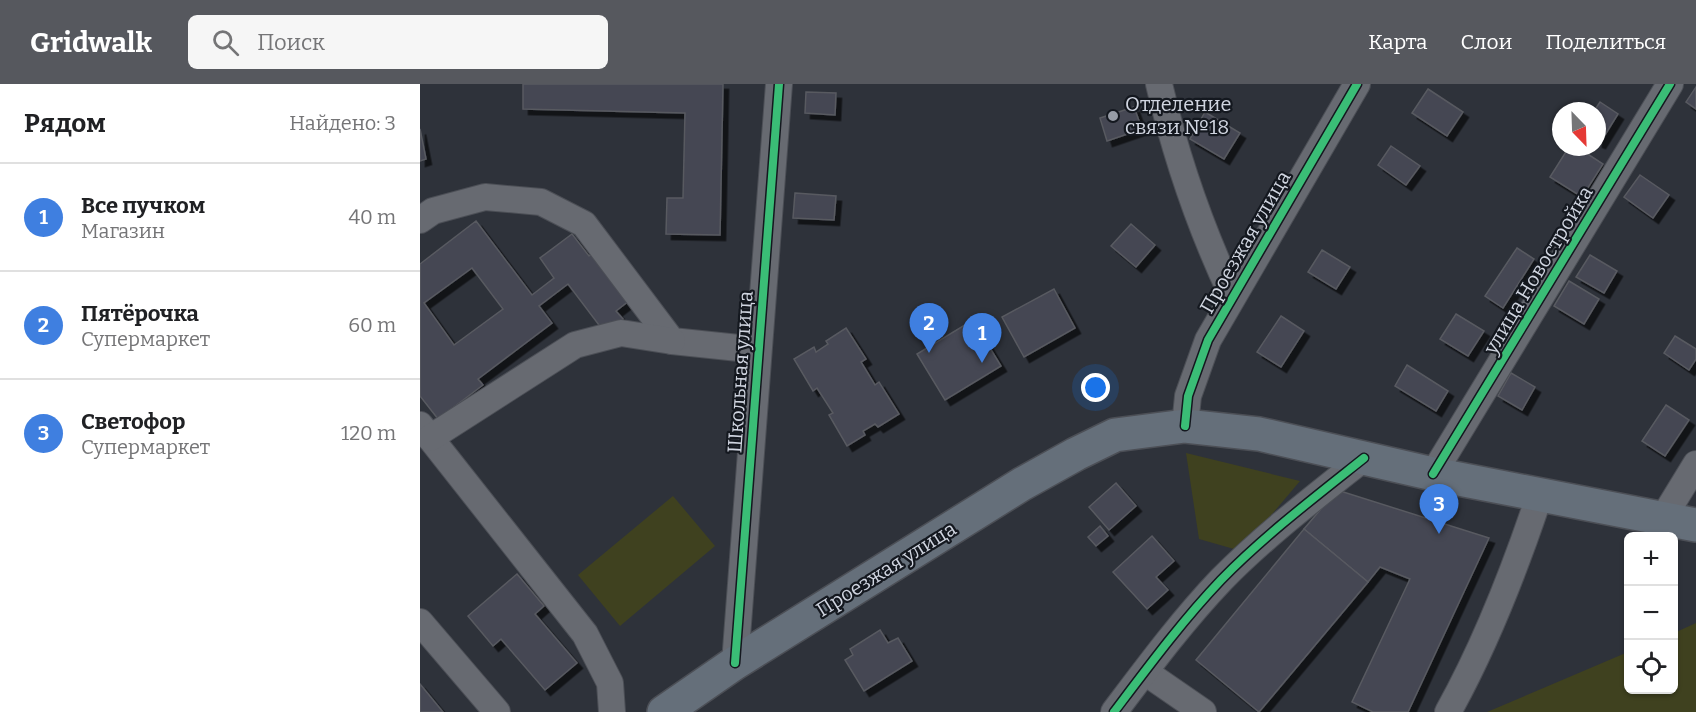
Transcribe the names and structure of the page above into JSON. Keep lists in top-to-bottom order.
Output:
{
  "streets": {
    "main road": ["Проезжая улица"],
    "street": ["улица Новостройка", "Школьная улица"]
  },
  "crossings": [
    ["Проезжая улица", "улица Новостройка"],
    ["Проезжая улица", "Школьная улица"]
  ],
  "places": ["Отделение связи №18"],
  "north": "bottom right",
  "page": {
    "header": "Gridwalk",
    "search": "Поиск",
    "nav": ["Карта", "Слои", "Поделиться"],
    "heading": ["Рядом", "Найдено: 3"],
    "list": [
      {
        "mark": "1",
        "name": "Все пучком",
        "note": "Магазин",
        "value": "40 m"
      },
      {
        "mark": "2",
        "name": "Пятёрочка",
        "note": "Супермаркет",
        "value": "60 m"
      },
      {
        "mark": "3",
        "name": "Светофор",
        "note": "Супермаркет",
        "value": "120 m"
      }
    ],
    "pins": ["2", "1", "3"],
    "map_buttons": ["+", "−"]
  }
}
